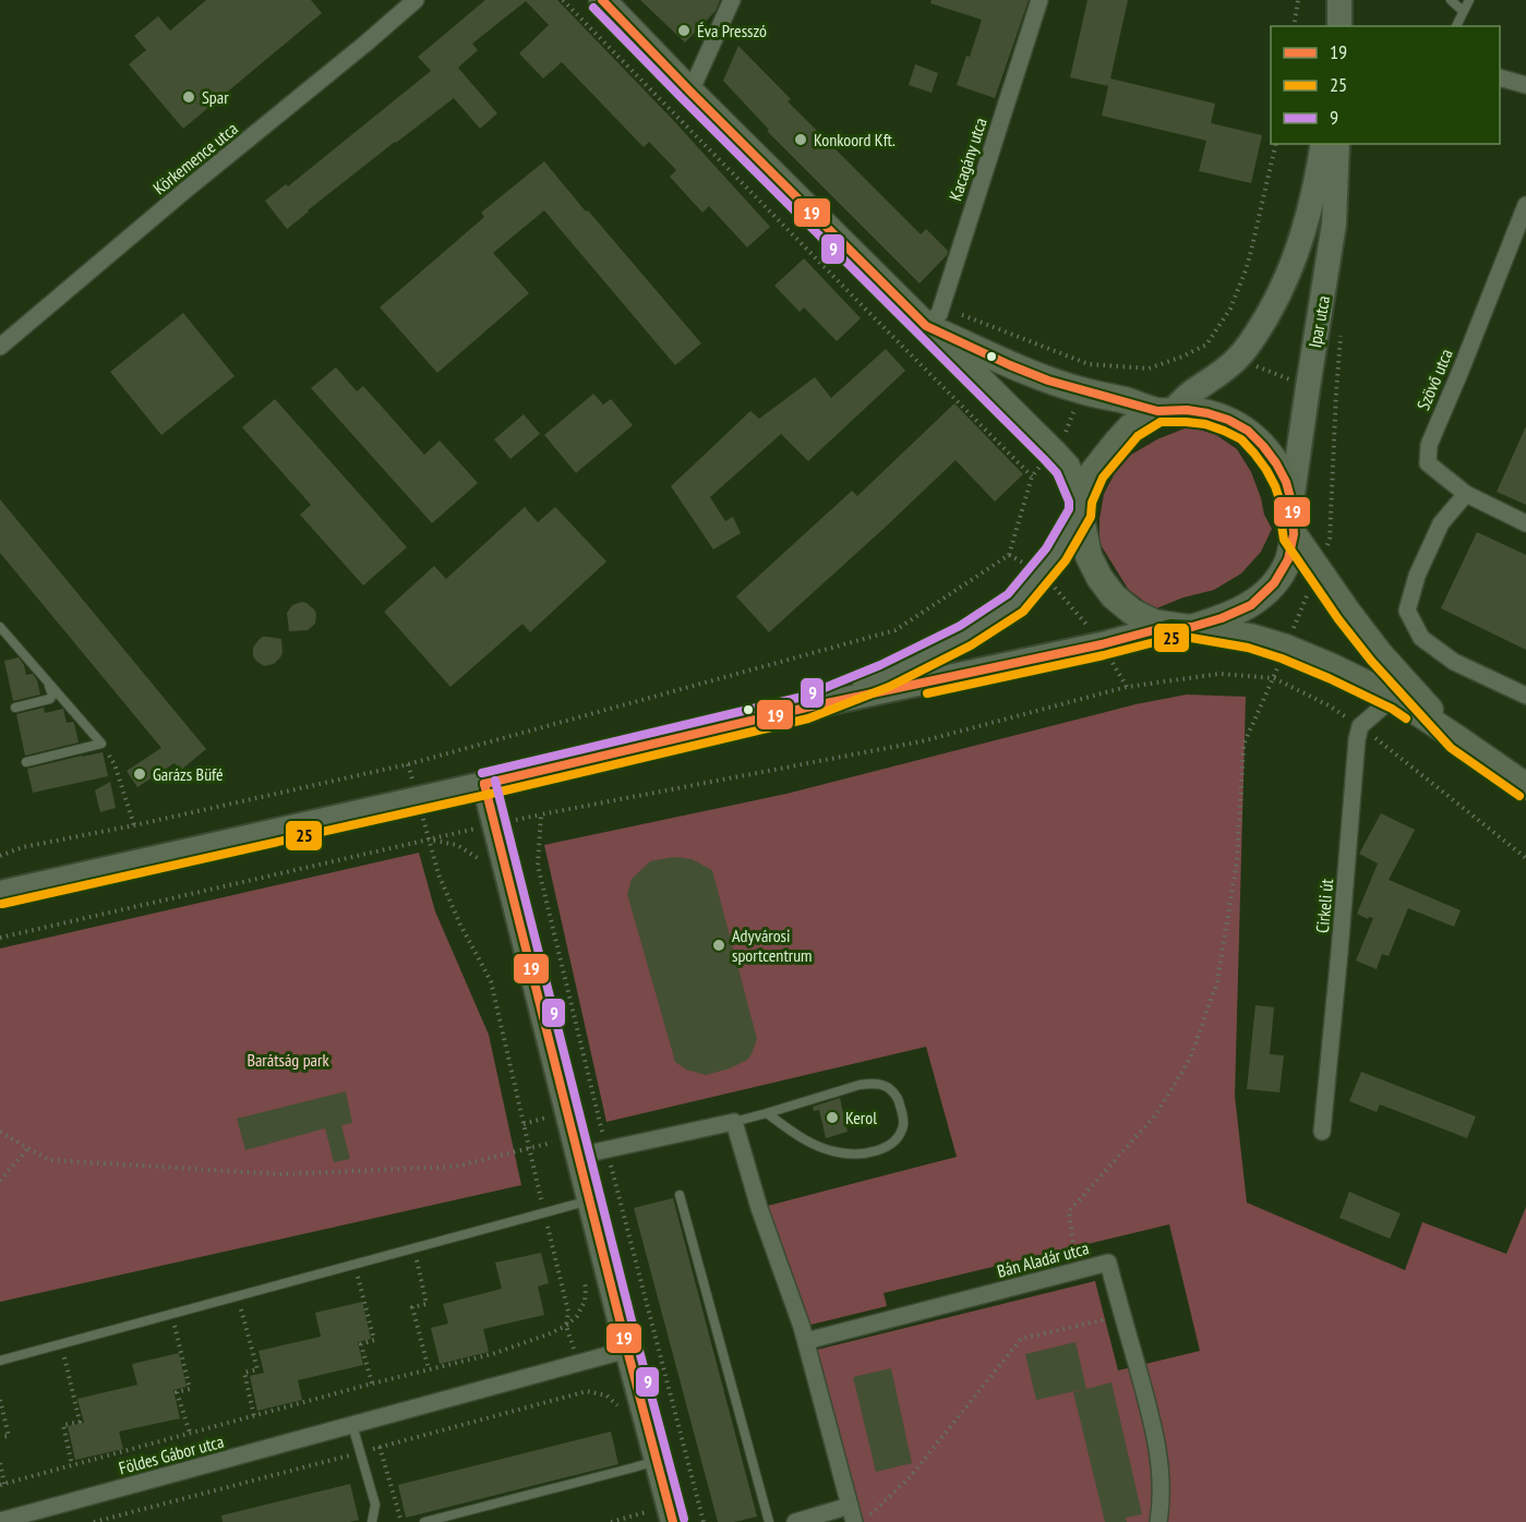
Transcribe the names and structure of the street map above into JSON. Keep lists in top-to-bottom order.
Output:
{
  "streets": {
    "street": [
      "Körkemence utca",
      "Kacagány utca",
      "Ipar utca",
      "Szövő utca",
      "Cirkeli út",
      "Bán Aladár utca",
      "Földes Gábor utca"
    ]
  },
  "parks": ["Barátság park"],
  "places": [
    "Éva Presszó",
    "Spar",
    "Konkoord Kft.",
    "Garázs Büfé",
    "Adyvárosi sportcentrum",
    "Kerol"
  ],
  "lines": ["transit line 19", "transit line 9", "transit line 25"],
  "legend": ["19", "25", "9"]
}
